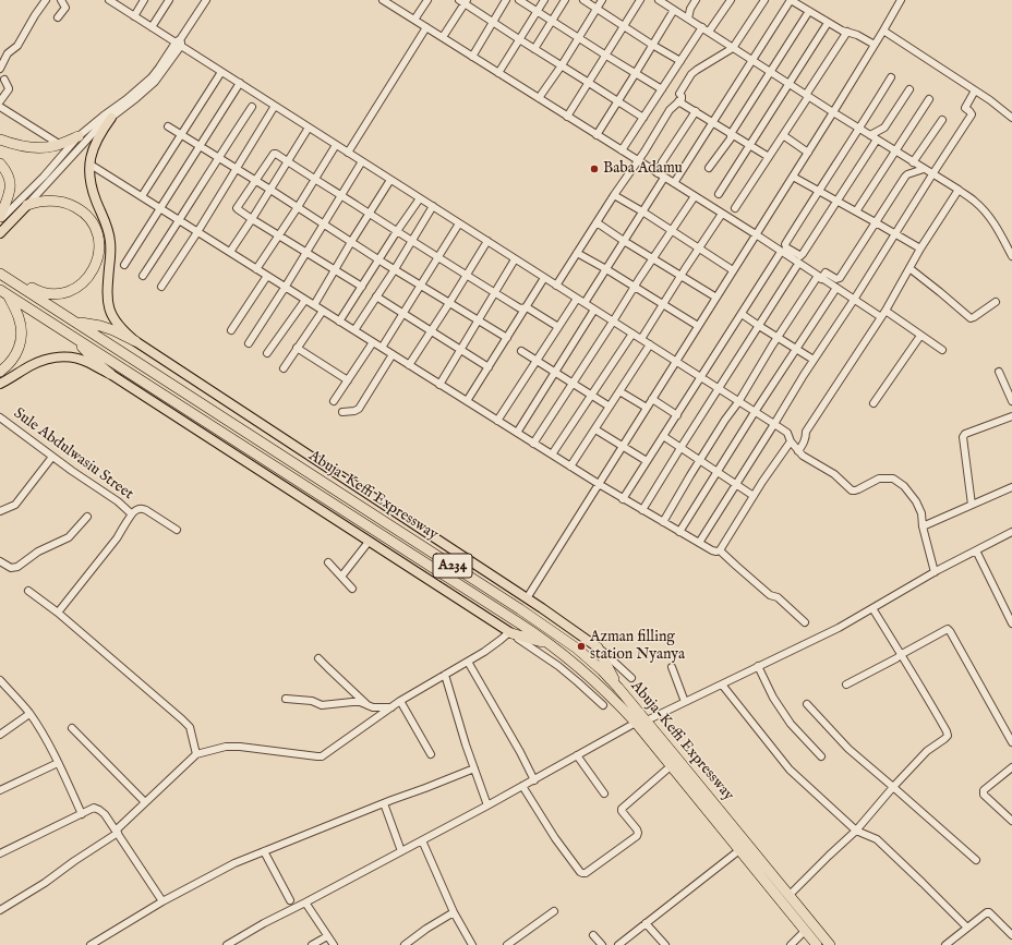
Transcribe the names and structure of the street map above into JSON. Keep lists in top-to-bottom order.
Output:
{
  "streets": {
    "highway": ["Abuja-Keffi Expressway", "A234"],
    "street": ["Sule Abdulwasiu Street"]
  },
  "places": ["Baba Adamu", "Azman filling station Nyanya"]
}
